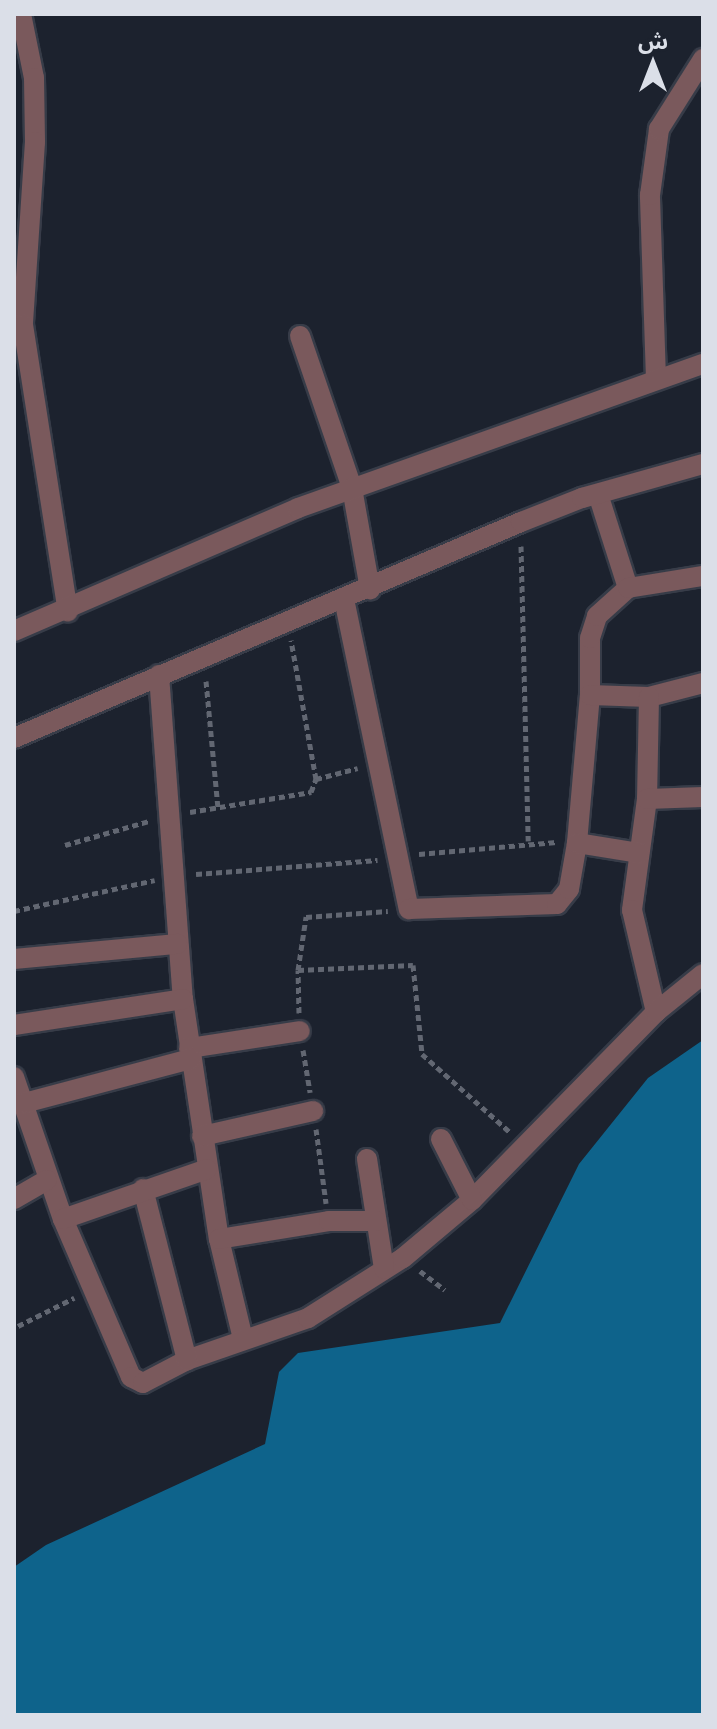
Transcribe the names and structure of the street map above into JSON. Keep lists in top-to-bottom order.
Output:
{
  "north": "top"
}
